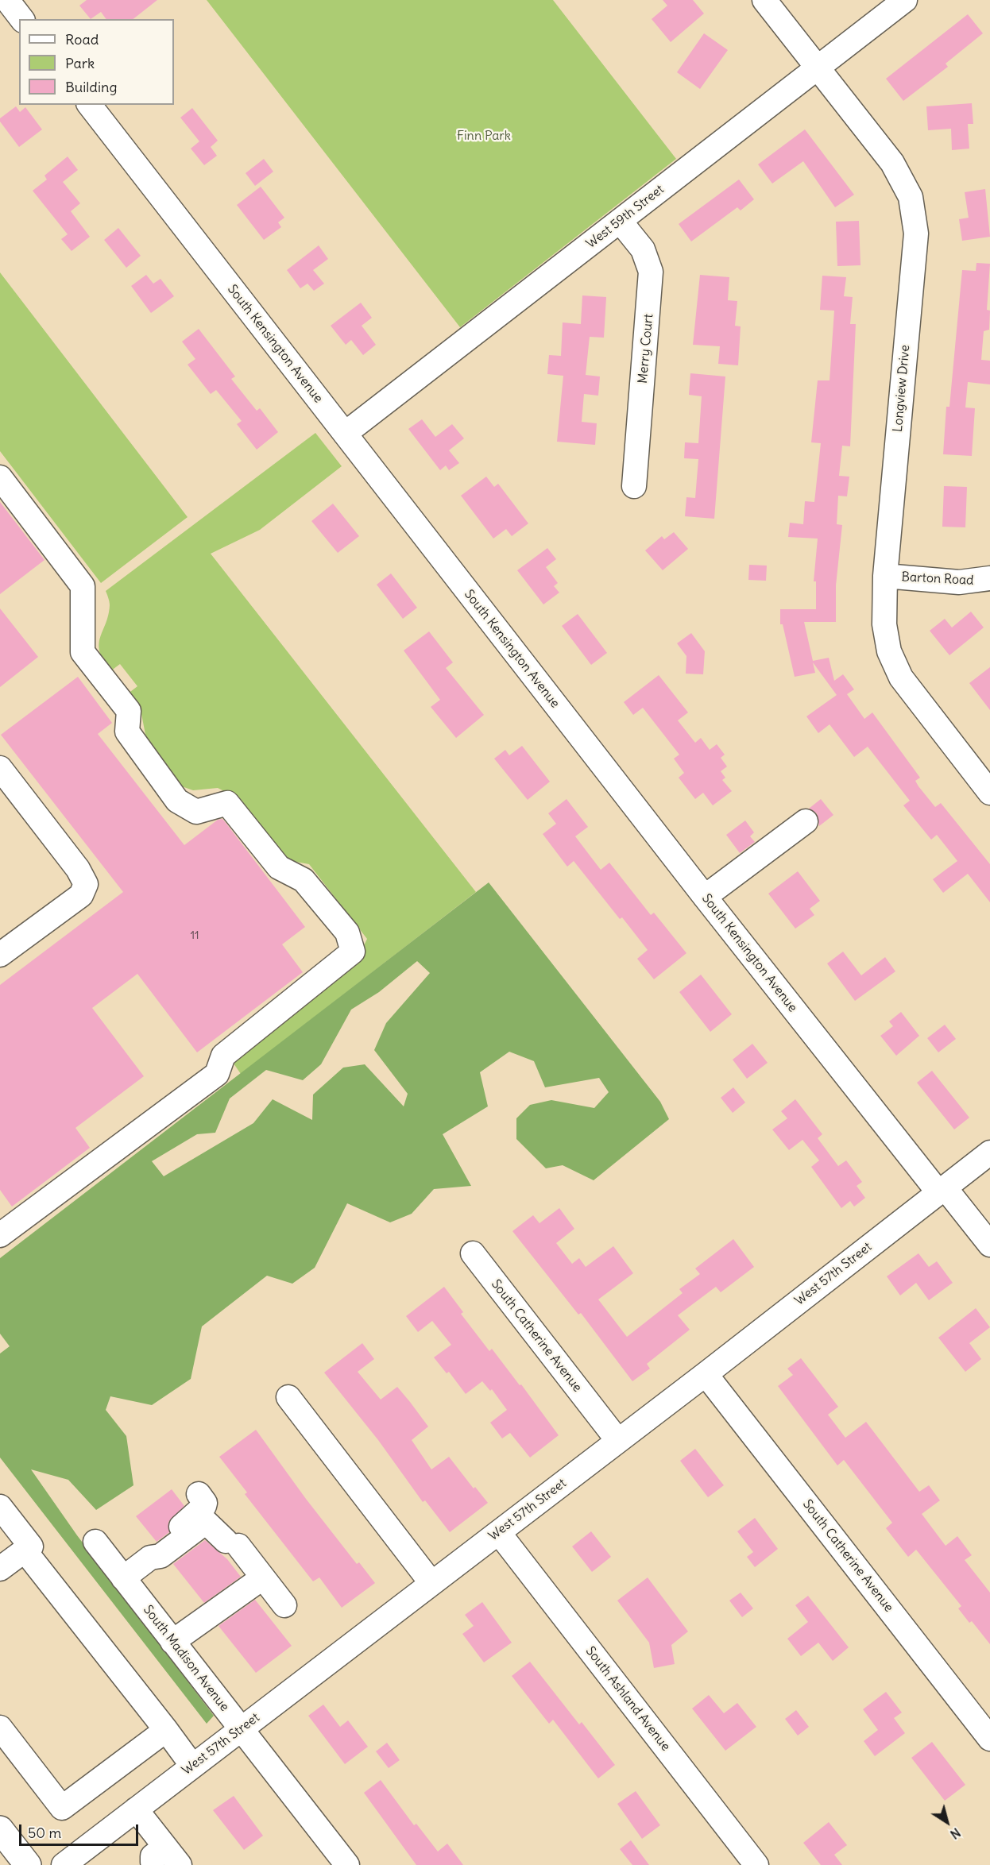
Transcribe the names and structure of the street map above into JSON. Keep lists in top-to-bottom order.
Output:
{
  "streets": {
    "street": [
      "West 59th Street",
      "South Kensington Avenue",
      "Merry Court",
      "Longview Drive",
      "Barton Road",
      "West 57th Street",
      "South Catherine Avenue",
      "South Madison Avenue",
      "South Ashland Avenue"
    ]
  },
  "crossings": [
    ["West 59th Street", "South Kensington Avenue"],
    ["West 59th Street", "Merry Court"],
    ["West 59th Street", "Longview Drive"],
    ["South Kensington Avenue", "West 57th Street"],
    ["Longview Drive", "Barton Road"],
    ["West 57th Street", "South Catherine Avenue"],
    ["West 57th Street", "South Madison Avenue"],
    ["West 57th Street", "South Ashland Avenue"]
  ],
  "parks": ["Finn Park"],
  "house_numbers": ["11"],
  "legend": ["Road", "Park", "Building"],
  "scale_bar": "50 m",
  "north": "bottom right"
}
